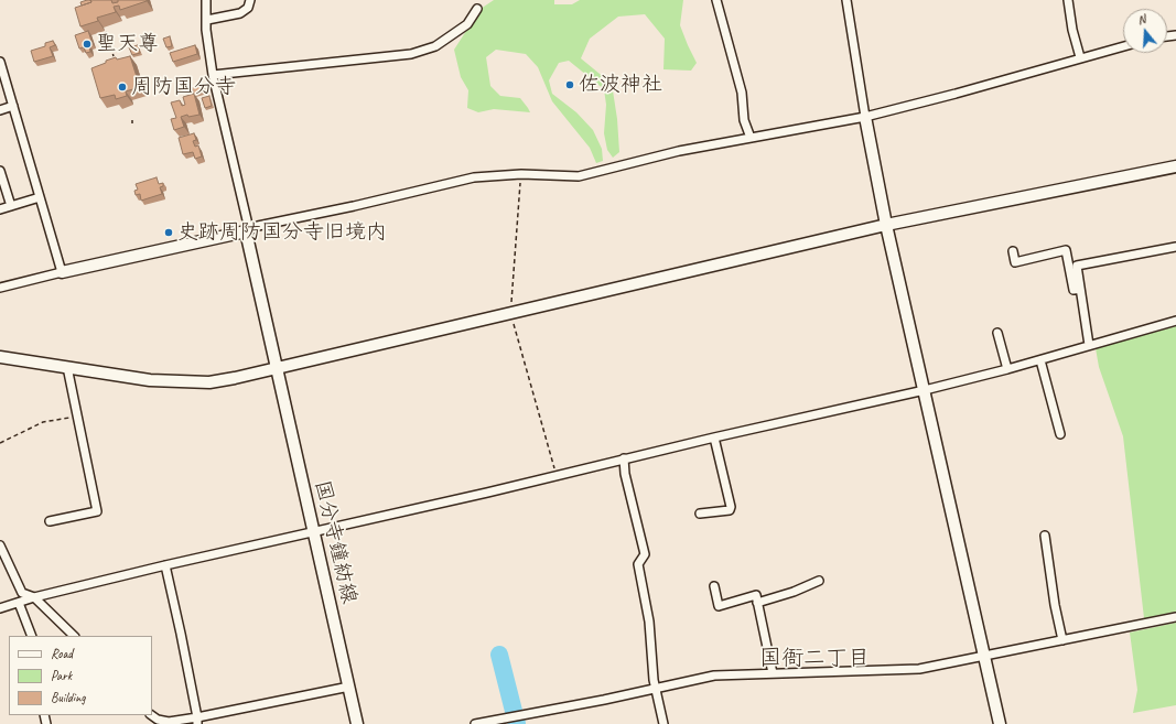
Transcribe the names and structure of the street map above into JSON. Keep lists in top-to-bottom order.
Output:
{
  "streets": {
    "street": ["国分寺鐘紡線"]
  },
  "districts": ["国衙二丁目"],
  "places": [
    "聖天尊",
    "佐波神社",
    "周防国分寺",
    "史跡周防国分寺旧境内"
  ],
  "legend": ["Road", "Park", "Building"],
  "north": "top"
}
